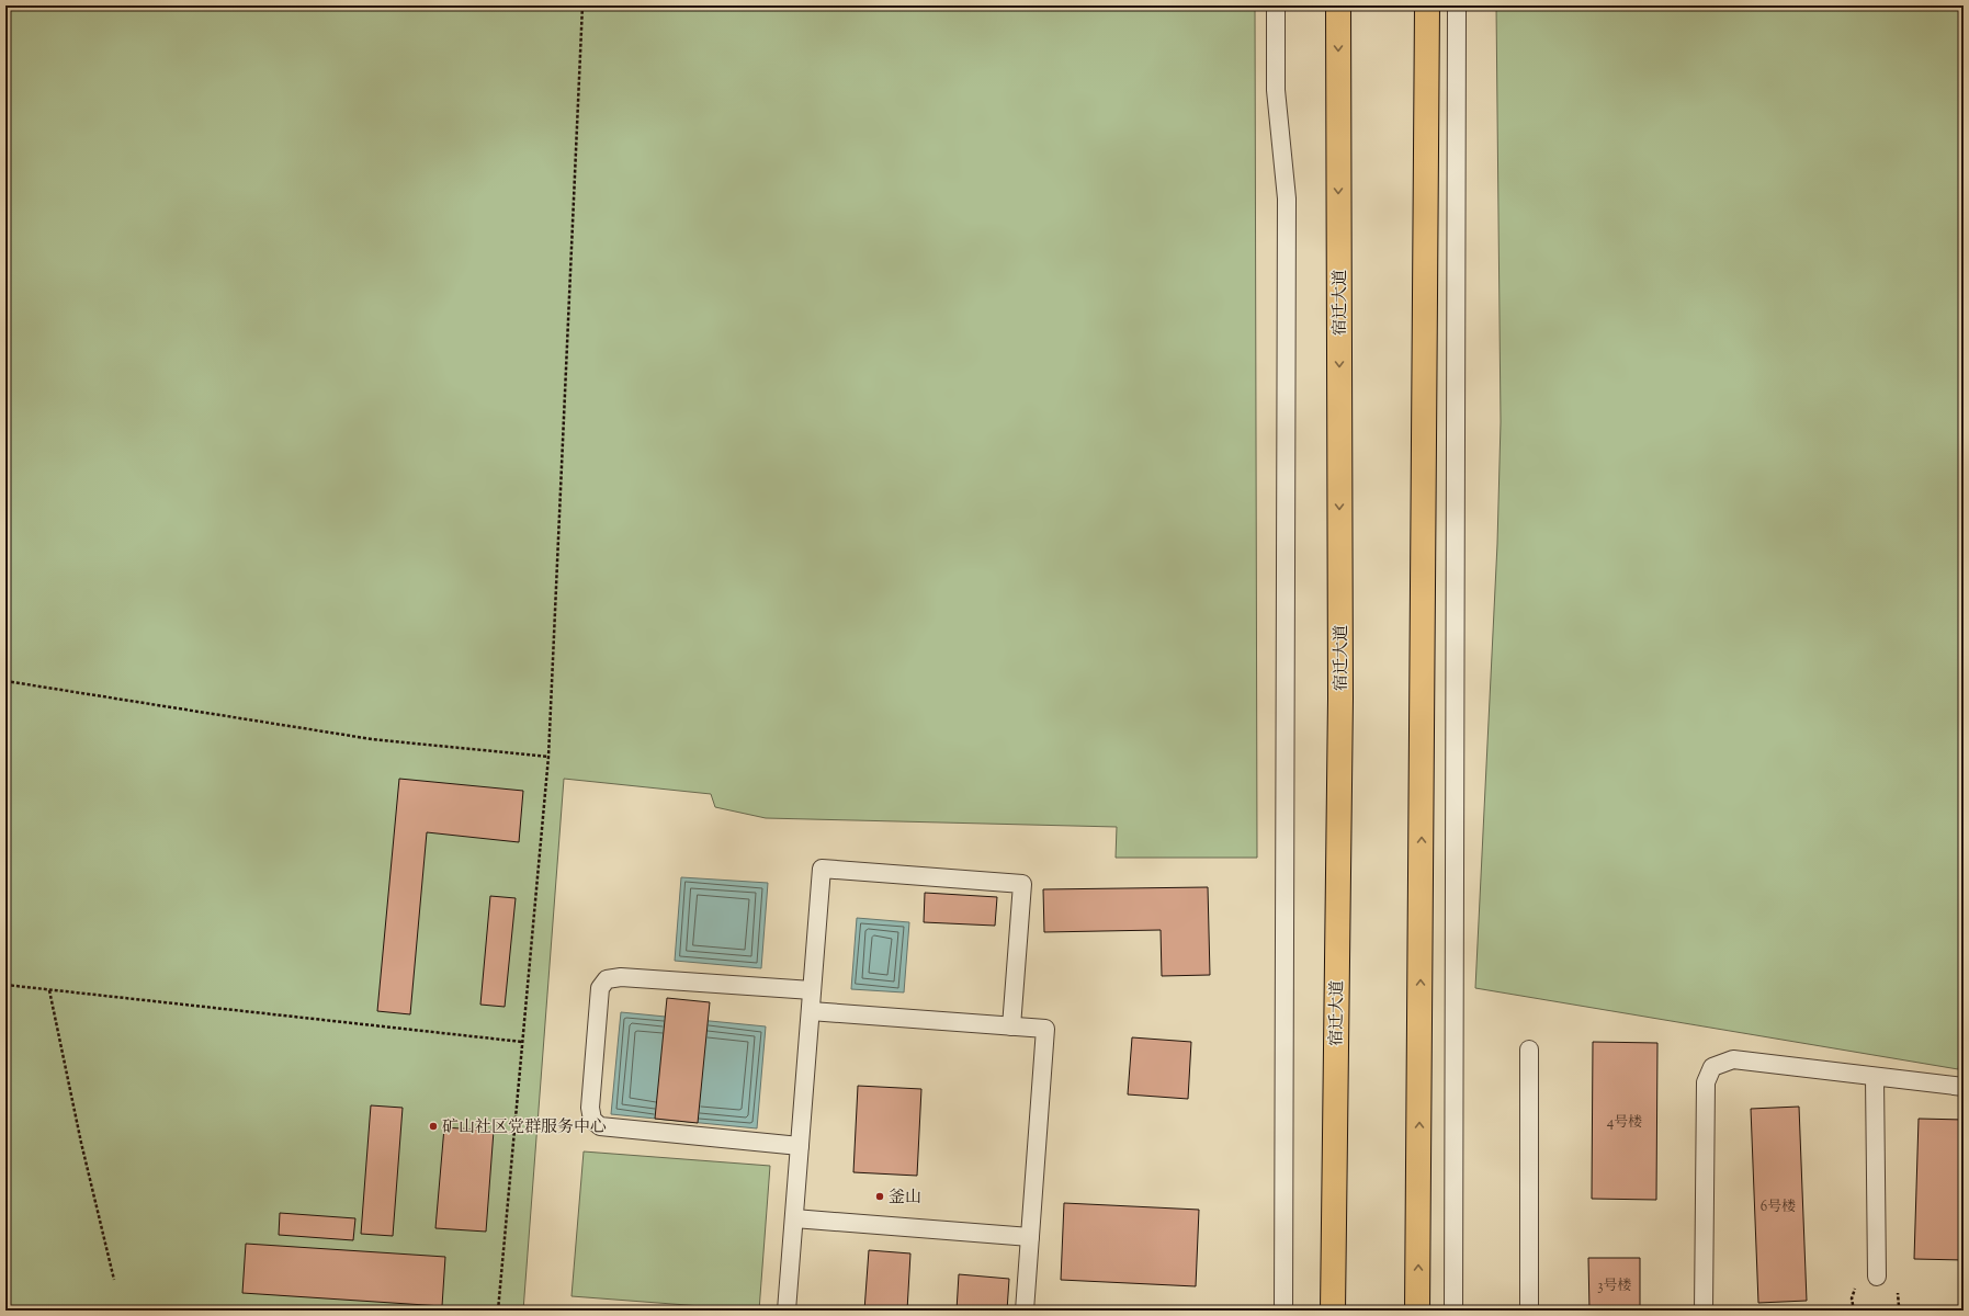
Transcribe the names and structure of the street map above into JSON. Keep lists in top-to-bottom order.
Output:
{
  "streets": {
    "main road": ["宿迁大道"]
  },
  "places": ["矿山社区党群服务中心", "釜山"],
  "house_numbers": ["4号楼", "6号楼", "3号楼"]
}
